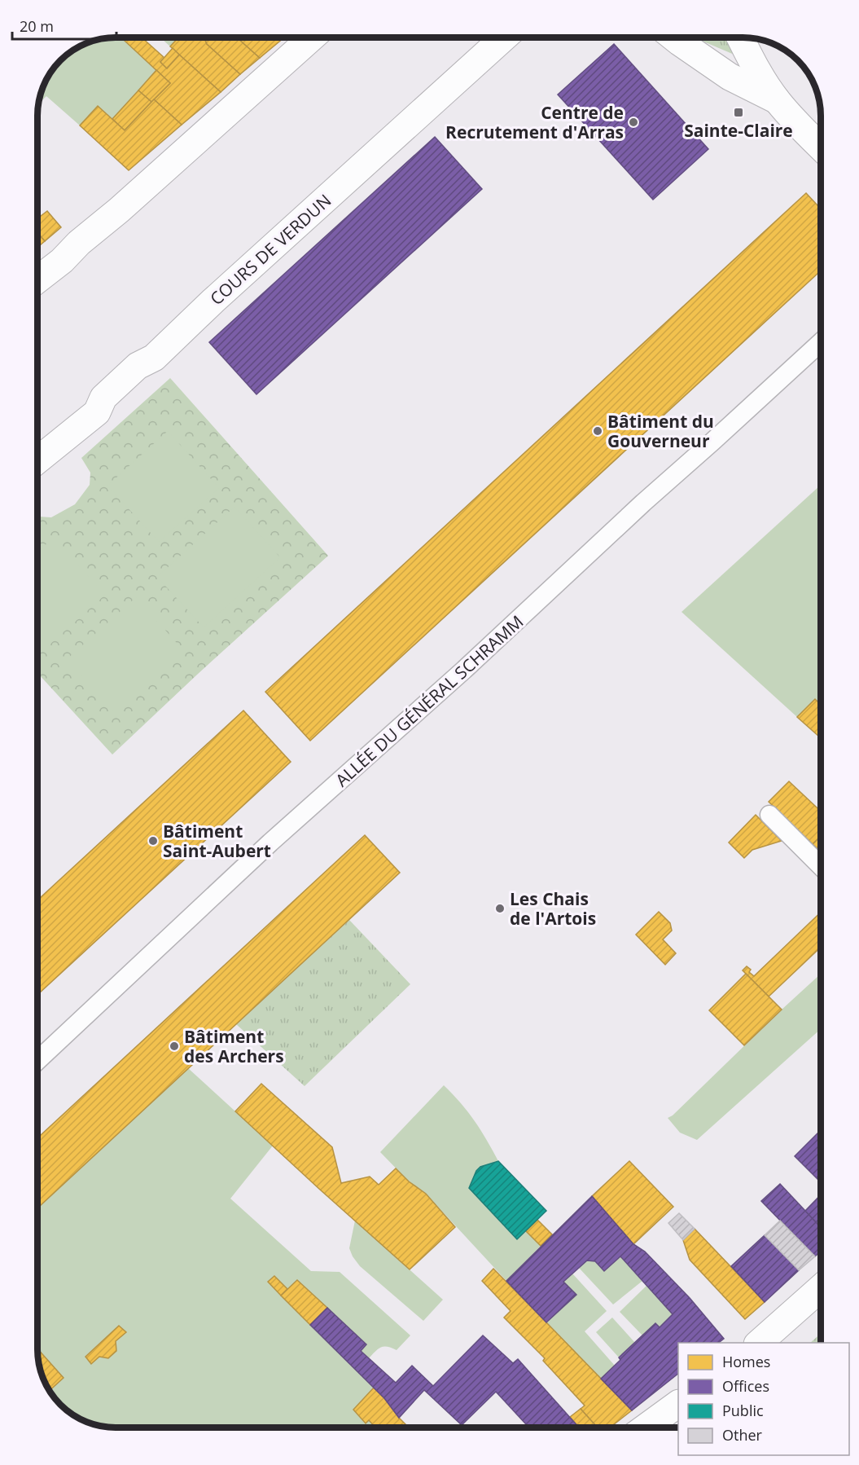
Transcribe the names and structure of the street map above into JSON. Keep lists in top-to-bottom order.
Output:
{
  "streets": {
    "street": ["COURS DE VERDUN"],
    "lane": ["ALLÉE DU GÉNÉRAL SCHRAMM"]
  },
  "places": {
    "transit": ["Sainte-Claire"],
    "other": [
      "Centre de Recrutement d'Arras",
      "Bâtiment du Gouverneur",
      "Bâtiment Saint-Aubert",
      "Les Chais de l'Artois",
      "Bâtiment des Archers"
    ]
  },
  "legend": [
    "Homes",
    "Offices",
    "Public",
    "Other"
  ],
  "scale_bar": "20 m"
}
